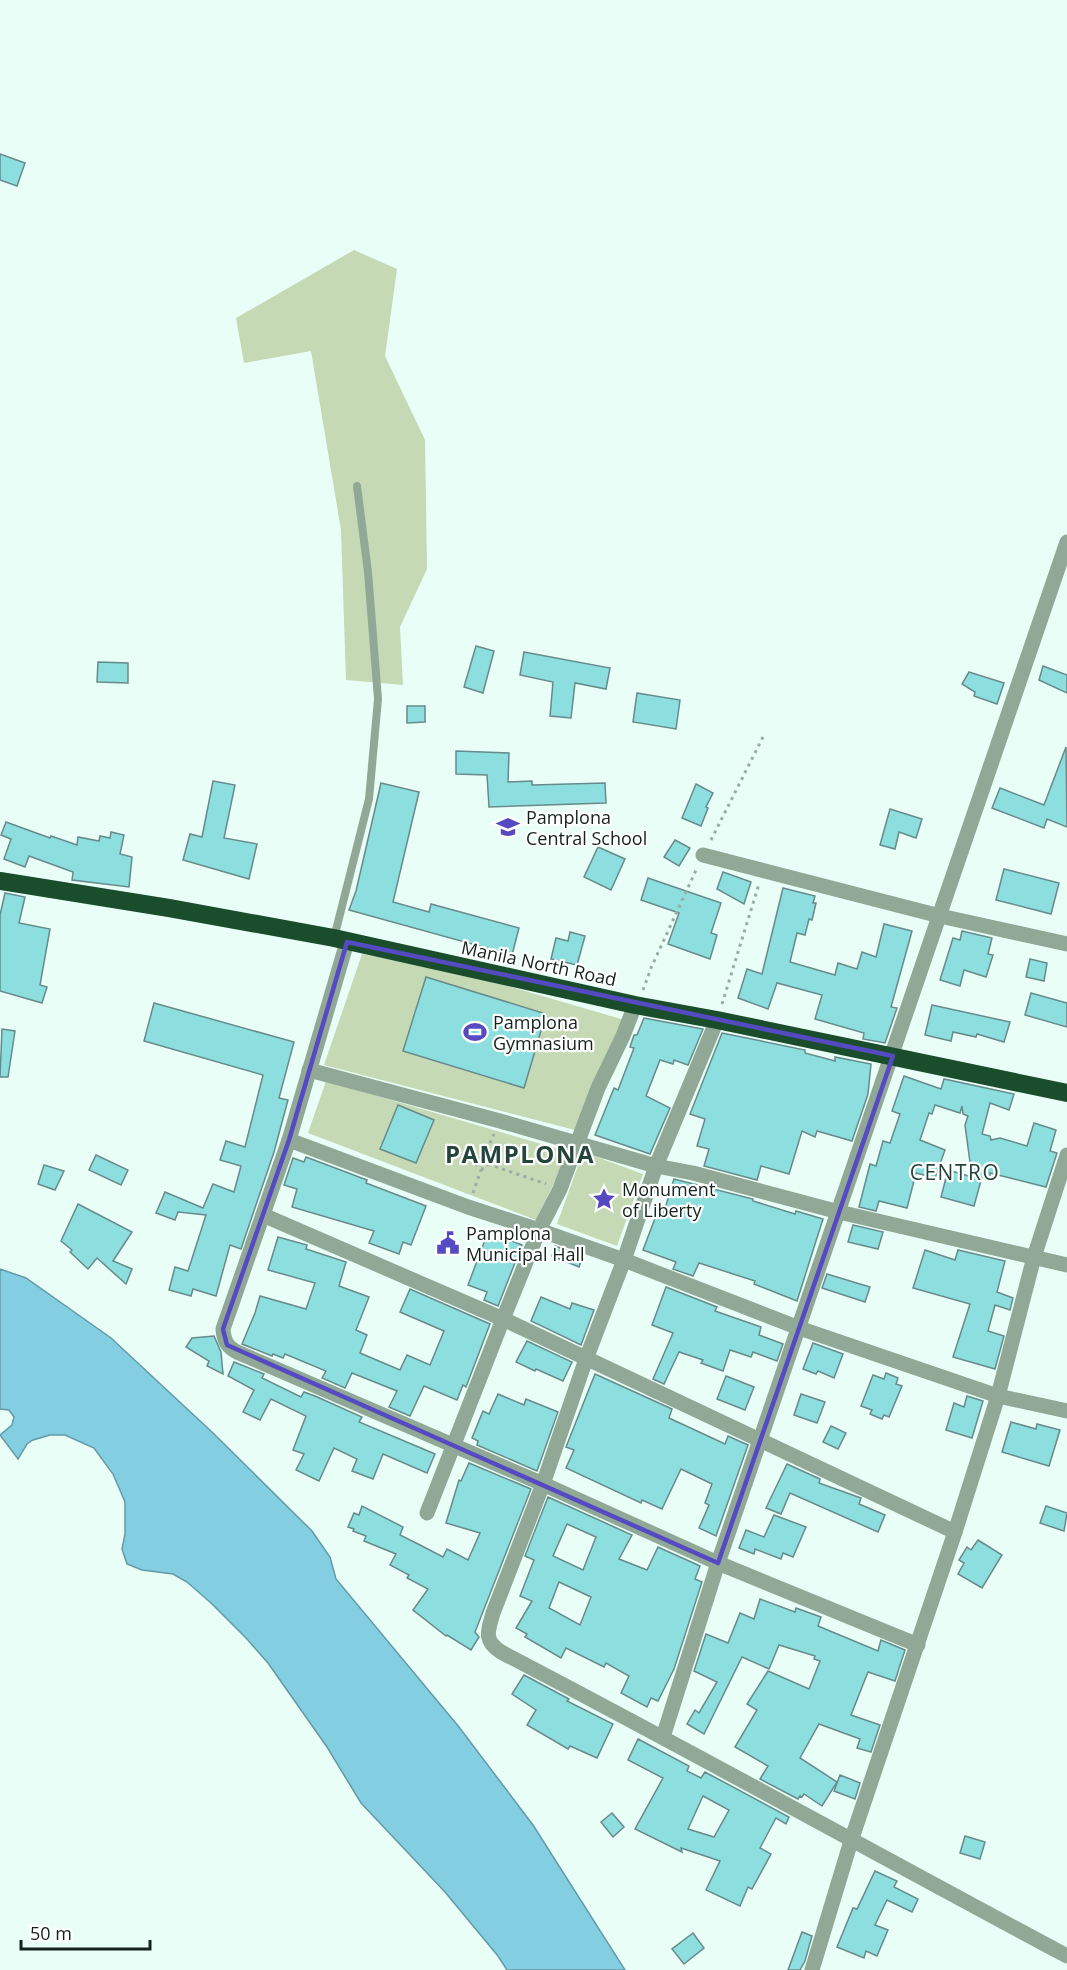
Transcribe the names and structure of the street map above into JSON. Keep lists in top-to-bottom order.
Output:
{
  "streets": {
    "highway": ["Manila North Road"]
  },
  "districts": ["PAMPLONA", "CENTRO"],
  "places": {
    "school or university": ["Pamplona Central School"],
    "sports": ["Pamplona Gymnasium"],
    "place": ["Monument of Liberty"],
    "public building": ["Pamplona Municipal Hall"]
  },
  "scale_bar": "50 m"
}
